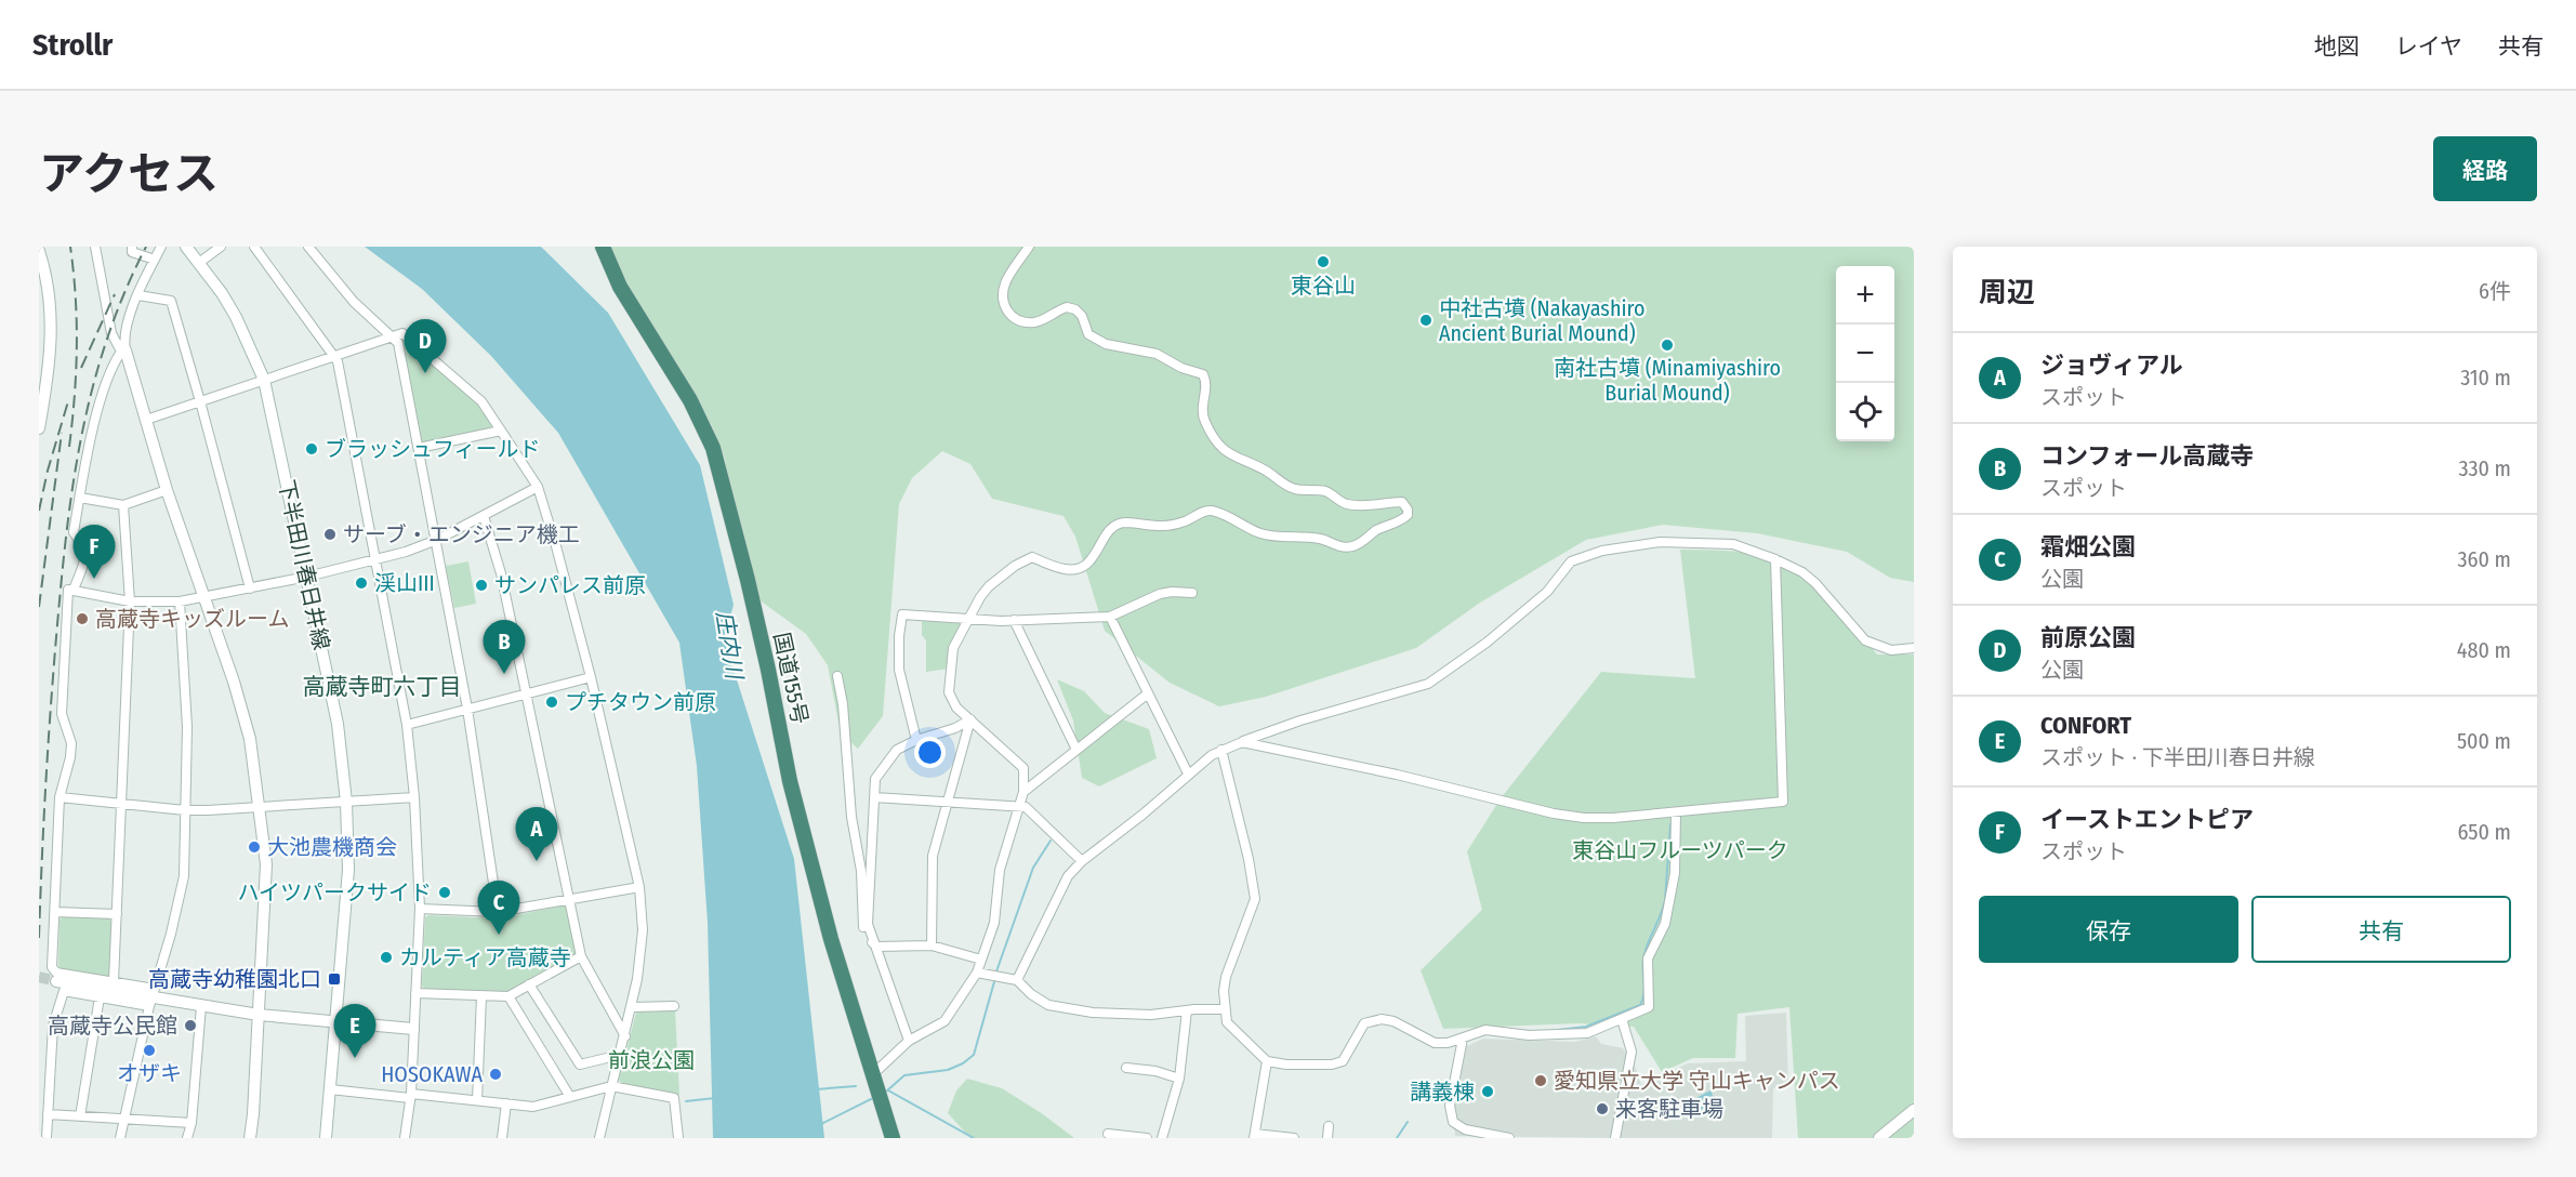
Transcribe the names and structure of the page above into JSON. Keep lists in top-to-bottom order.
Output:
{
  "streets": {
    "highway": ["国道155号"],
    "street": ["下半田川春日井線"]
  },
  "districts": ["高蔵寺町六丁目"],
  "water": ["庄内川"],
  "parks": ["東谷山フルーツパーク", "前浪公園"],
  "places": {
    "other": [
      "東谷山",
      "中社古墳 (Nakayashiro Ancient Burial Mound)",
      "南社古墳 (Minamiyashiro Burial Mound)",
      "ブラッシュフィールド",
      "サーブ・エンジニア機工",
      "渓山III",
      "サンパレス前原",
      "高蔵寺キッズルーム",
      "プチタウン前原",
      "大池農機商会",
      "ハイツパークサイド",
      "カルティア高蔵寺",
      "高蔵寺公民館",
      "オザキ",
      "HOSOKAWA",
      "愛知県立大学 守山キャンパス",
      "講義棟",
      "来客駐車場"
    ],
    "transit": ["高蔵寺幼稚園北口"]
  },
  "page": {
    "header": "Strollr",
    "nav": ["地図", "レイヤ", "共有"],
    "title": "アクセス",
    "buttons": [
      "経路",
      ["保存", "共有"]
    ],
    "heading": ["周辺", "6件"],
    "map_buttons": ["+", "−"],
    "pins": [
      "D",
      "F",
      "B",
      "A",
      "C",
      "E"
    ],
    "list": [
      {
        "mark": "A",
        "name": "ジョヴィアル",
        "note": "スポット",
        "value": "310 m"
      },
      {
        "mark": "B",
        "name": "コンフォール高蔵寺",
        "note": "スポット",
        "value": "330 m"
      },
      {
        "mark": "C",
        "name": "霜畑公園",
        "note": "公園",
        "value": "360 m"
      },
      {
        "mark": "D",
        "name": "前原公園",
        "note": "公園",
        "value": "480 m"
      },
      {
        "mark": "E",
        "name": "CONFORT",
        "note": "スポット · 下半田川春日井線",
        "value": "500 m"
      },
      {
        "mark": "F",
        "name": "イーストエントピア",
        "note": "スポット",
        "value": "650 m"
      }
    ]
  }
}
